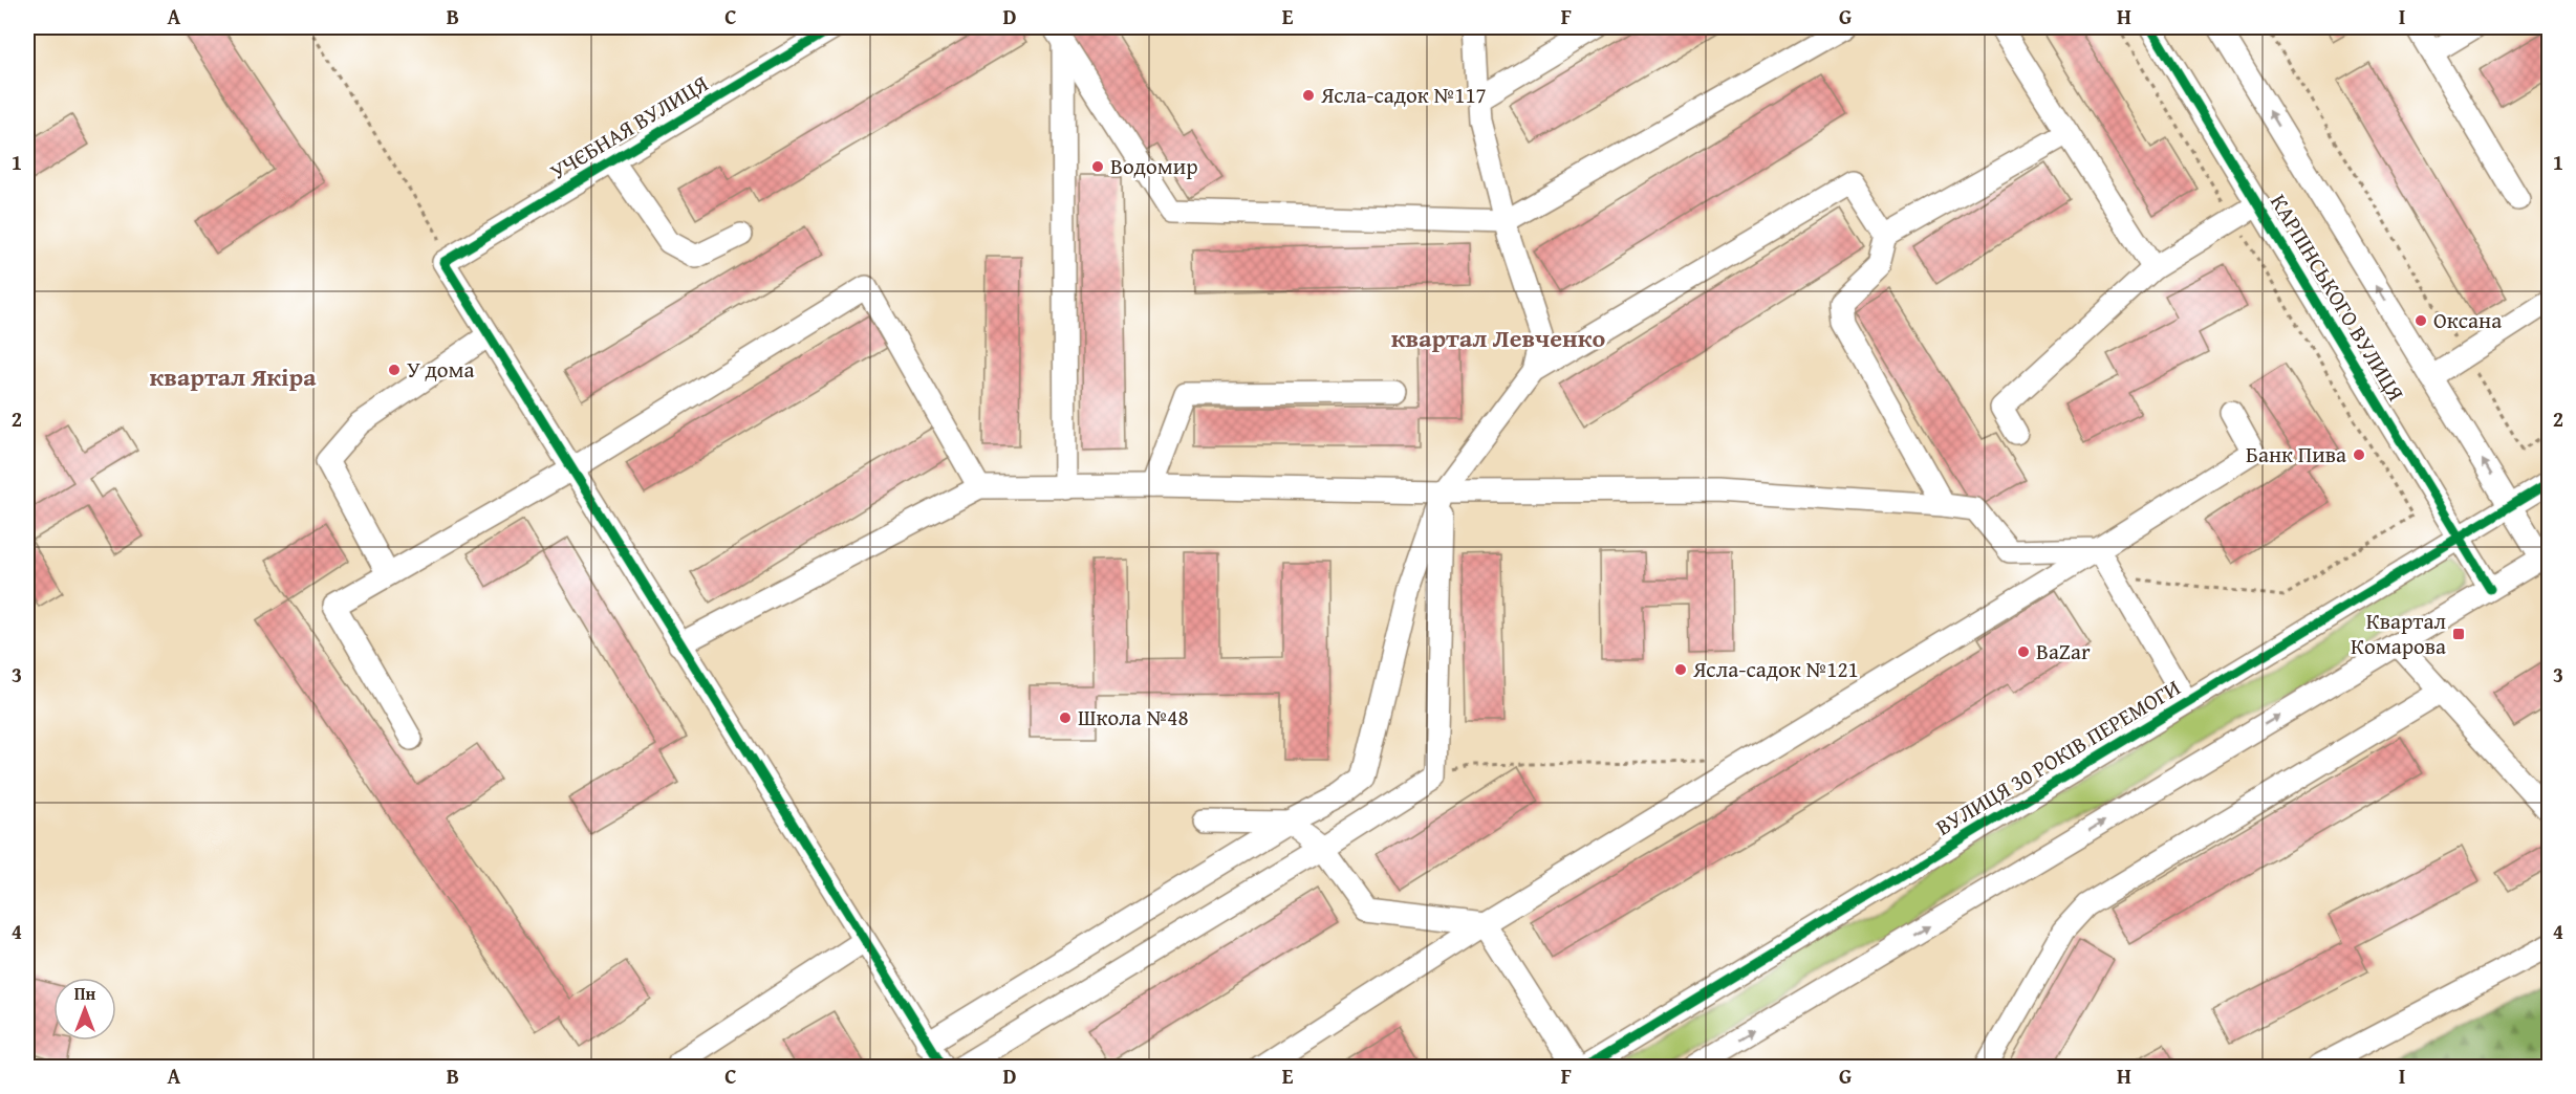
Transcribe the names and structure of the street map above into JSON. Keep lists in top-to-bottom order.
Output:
{
  "streets": {
    "street": ["УЧЄБНАЯ ВУЛИЦЯ", "КАРПІНСЬКОГО ВУЛИЦЯ", "ВУЛИЦЯ 30 РОКІВ ПЕРЕМОГИ"]
  },
  "crossings": [
    ["КАРПІНСЬКОГО ВУЛИЦЯ", "ВУЛИЦЯ 30 РОКІВ ПЕРЕМОГИ"]
  ],
  "districts": ["квартал Левченко", "квартал Якіра"],
  "places": {
    "other": [
      "Ясла-садок №117",
      "Водомир",
      "Оксана",
      "У дома",
      "Банк Пива",
      "BaZar",
      "Ясла-садок №121",
      "Школа №48"
    ],
    "transit": ["Квартал Комарова"]
  },
  "north": "top",
  "grid": {
    "columns": [
      "A",
      "B",
      "C",
      "D",
      "E",
      "F",
      "G",
      "H",
      "I"
    ],
    "rows": [
      "1",
      "2",
      "3",
      "4"
    ]
  }
}
